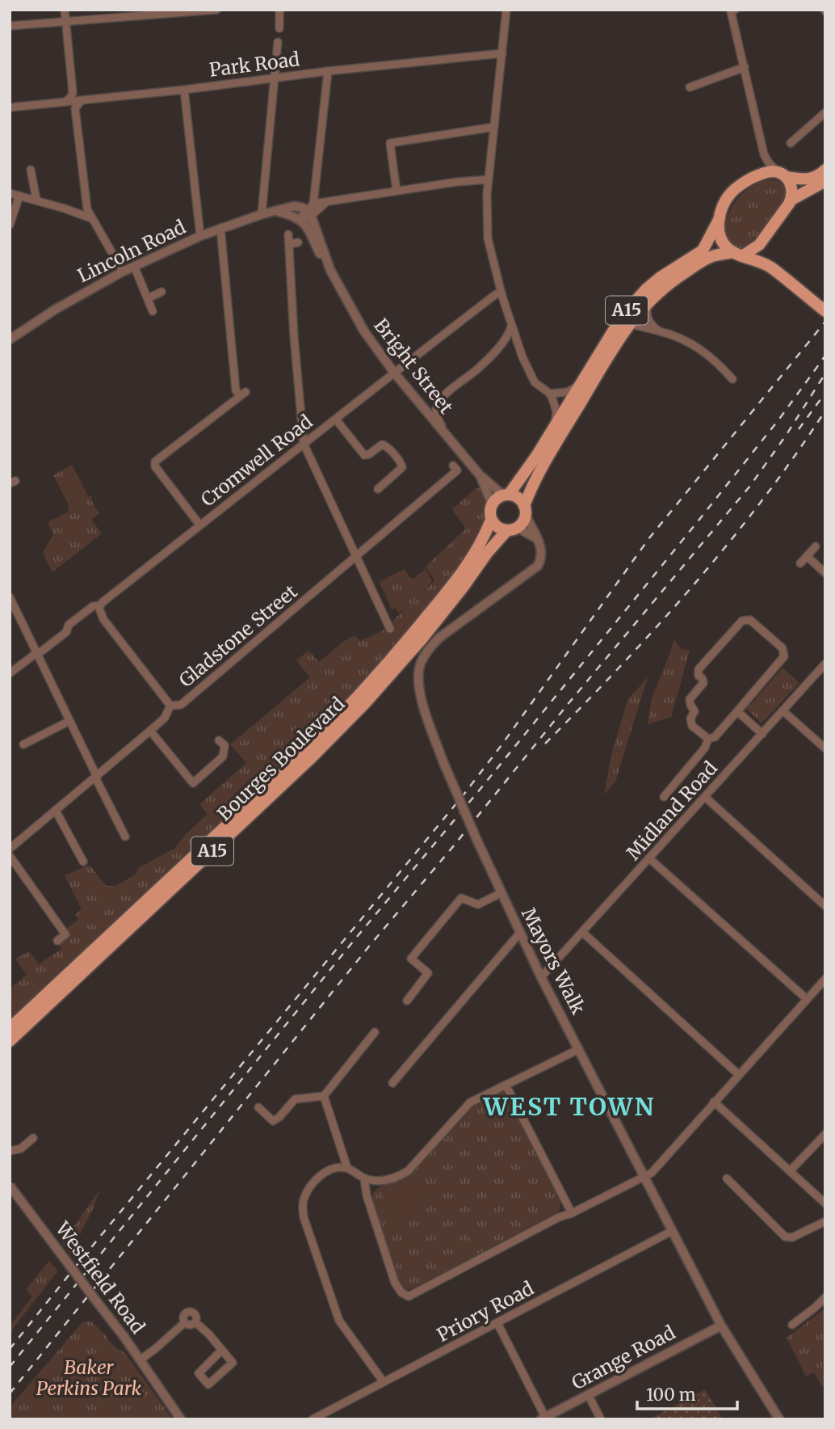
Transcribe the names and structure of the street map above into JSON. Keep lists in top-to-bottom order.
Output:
{
  "streets": {
    "main road": ["A15", "Bourges Boulevard"],
    "street": [
      "Park Road",
      "Lincoln Road",
      "Bright Street",
      "Cromwell Road",
      "Gladstone Street",
      "Midland Road",
      "Mayors Walk",
      "Westfield Road",
      "Priory Road",
      "Grange Road"
    ]
  },
  "crossings": [
    ["Lincoln Road", "Bright Street"],
    ["A15", "Bright Street"],
    ["A15", "Bourges Boulevard"],
    ["A15", "Mayors Walk"],
    ["Bright Street", "Cromwell Road"],
    ["Bright Street", "Bourges Boulevard"],
    ["Bright Street", "Mayors Walk"],
    ["Bourges Boulevard", "Mayors Walk"],
    ["Midland Road", "Mayors Walk"],
    ["Mayors Walk", "Priory Road"],
    ["Mayors Walk", "Grange Road"]
  ],
  "districts": ["WEST TOWN"],
  "parks": ["Baker Perkins Park"],
  "scale_bar": "100 m"
}
